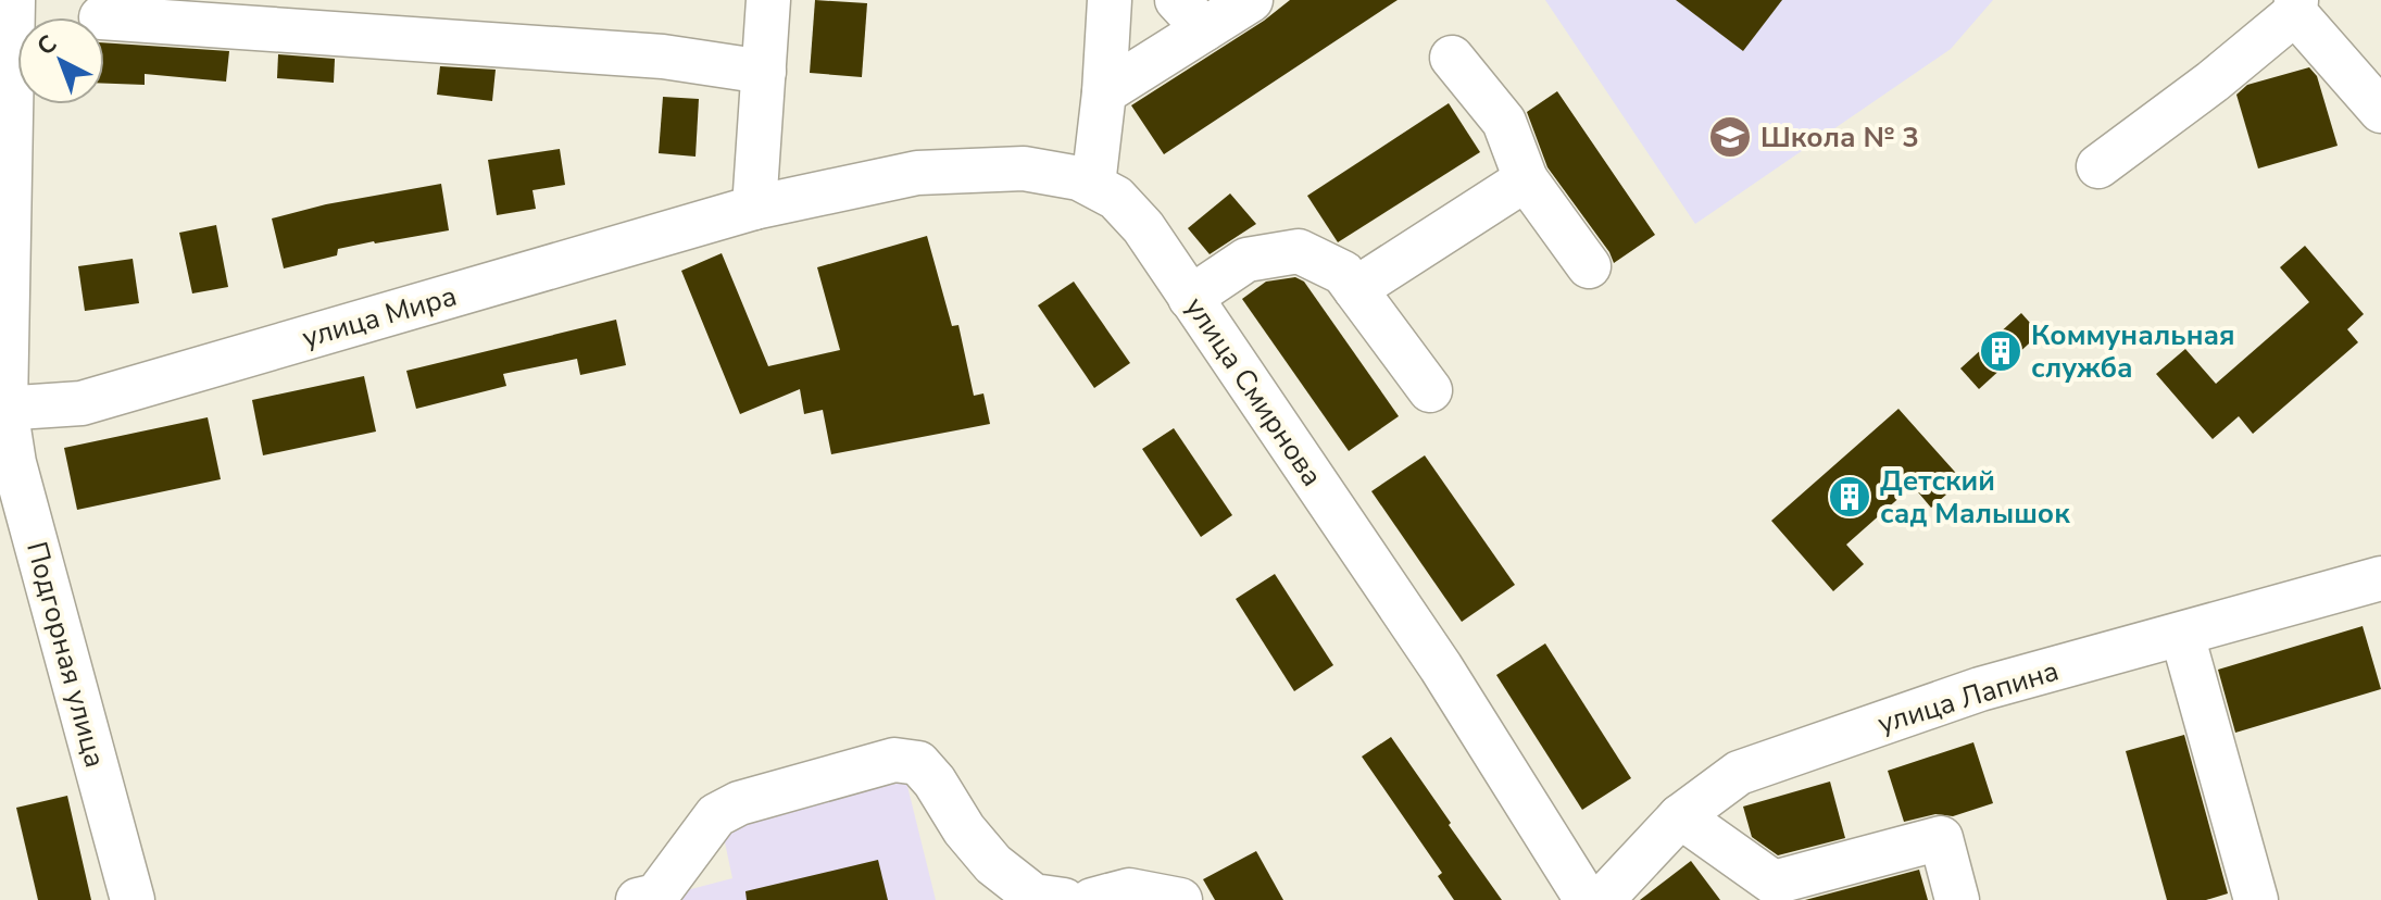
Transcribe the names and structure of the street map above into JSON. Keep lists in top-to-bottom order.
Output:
{
  "streets": {
    "street": [
      "улица Мира",
      "улица Смирнова",
      "Подгорная улица",
      "улица Лапина"
    ]
  },
  "crossings": [
    ["улица Мира", "улица Смирнова"],
    ["улица Мира", "Подгорная улица"]
  ],
  "places": {
    "school or university": ["Школа № 3"],
    "building": ["Коммунальная служба", "Детский сад Малышок"]
  },
  "north": "top left"
}
